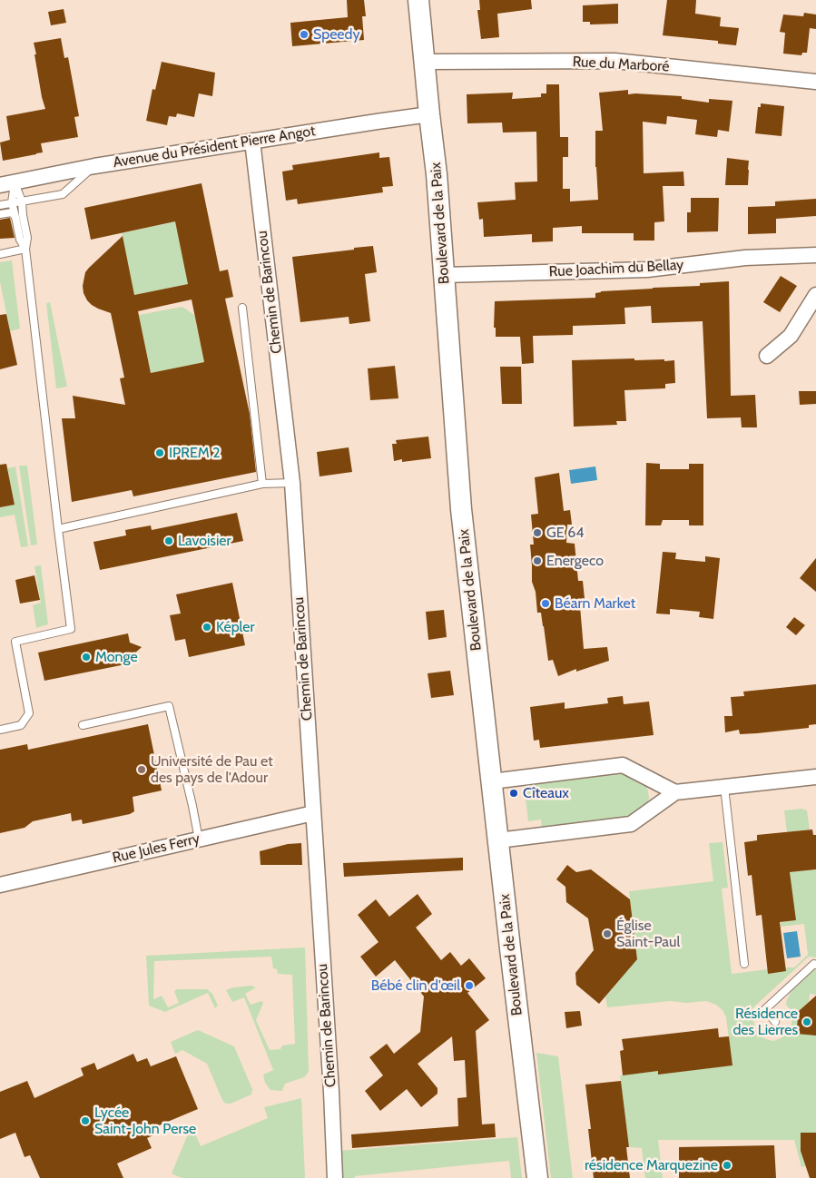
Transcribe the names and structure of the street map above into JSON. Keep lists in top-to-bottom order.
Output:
{
  "streets": {
    "main road": ["Boulevard de la Paix"],
    "street": [
      "Rue du Marboré",
      "Avenue du Président Pierre Angot",
      "Rue Joachim du Bellay",
      "Chemin de Barincou",
      "Rue Jules Ferry"
    ]
  },
  "crossings": [
    ["Rue du Marboré", "Boulevard de la Paix"],
    ["Avenue du Président Pierre Angot", "Boulevard de la Paix"],
    ["Avenue du Président Pierre Angot", "Chemin de Barincou"],
    ["Boulevard de la Paix", "Rue Joachim du Bellay"],
    ["Chemin de Barincou", "Rue Jules Ferry"]
  ],
  "places": [
    "Speedy",
    "IPREM 2",
    "GE 64",
    "Lavoisier",
    "Energeco",
    "Béarn Market",
    "Képler",
    "Monge",
    "Université de Pau et des pays de l'Adour",
    "Cîteaux",
    "Église Saint-Paul",
    "Bébé clin d'œil",
    "Résidence des Lierres",
    "Lycée Saint-John Perse",
    "résidence Marquezine"
  ]
}
